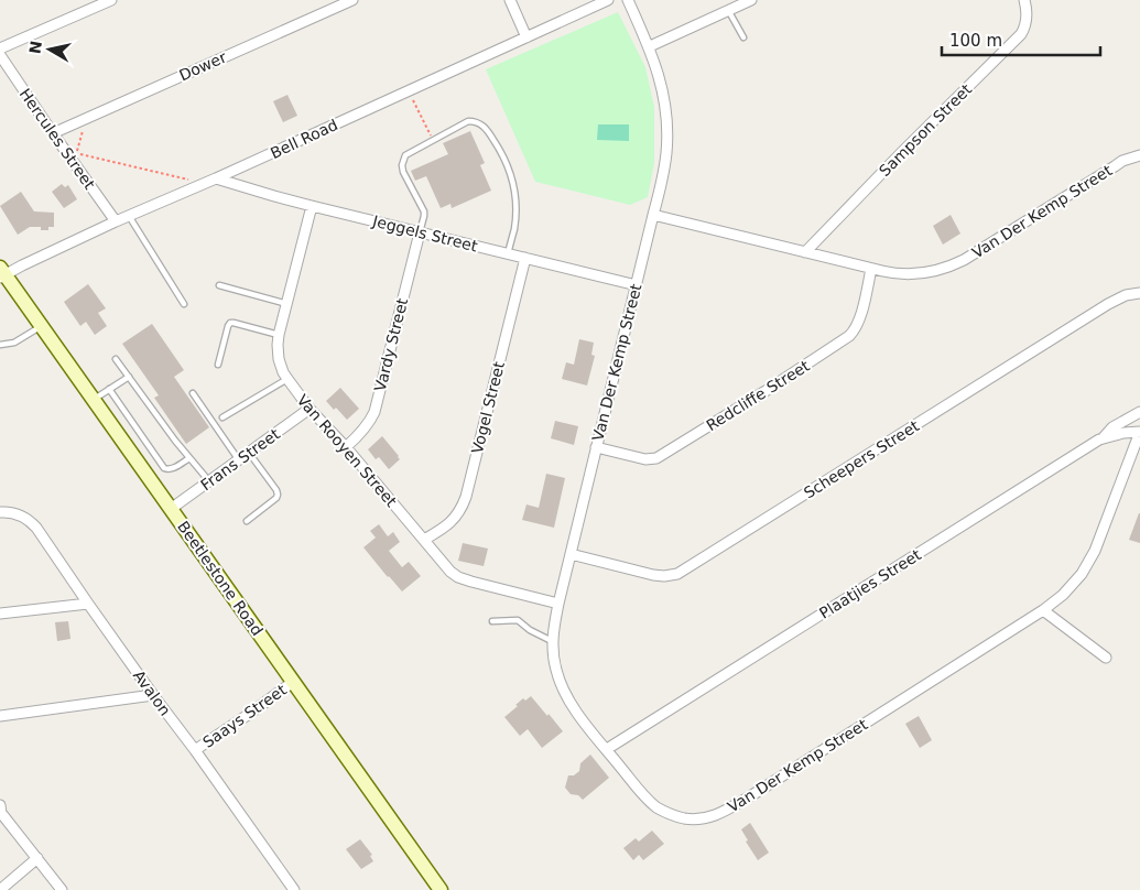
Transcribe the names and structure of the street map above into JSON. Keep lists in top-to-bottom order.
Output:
{
  "streets": {
    "street": [
      "Dower",
      "Sampson Street",
      "Hercules Street",
      "Bell Road",
      "Van Der Kemp Street",
      "Jeggels Street",
      "Vardy Street",
      "Redcliffe Street",
      "Vogel Street",
      "Van Rooyen Street",
      "Frans Street",
      "Scheepers Street",
      "Beetlestone Road",
      "Plaatjies Street",
      "Avalon",
      "Saays Street"
    ]
  },
  "crossings": [
    ["Dower", "Hercules Street"],
    ["Sampson Street", "Van Der Kemp Street"],
    ["Hercules Street", "Bell Road"],
    ["Bell Road", "Jeggels Street"],
    ["Bell Road", "Beetlestone Road"],
    ["Van Der Kemp Street", "Jeggels Street"],
    ["Van Der Kemp Street", "Redcliffe Street"],
    ["Van Der Kemp Street", "Van Rooyen Street"],
    ["Van Der Kemp Street", "Scheepers Street"],
    ["Van Der Kemp Street", "Plaatjies Street"],
    ["Jeggels Street", "Vardy Street"],
    ["Jeggels Street", "Vogel Street"],
    ["Jeggels Street", "Van Rooyen Street"],
    ["Vardy Street", "Van Rooyen Street"],
    ["Vogel Street", "Van Rooyen Street"],
    ["Van Rooyen Street", "Frans Street"],
    ["Frans Street", "Beetlestone Road"],
    ["Beetlestone Road", "Saays Street"],
    ["Avalon", "Saays Street"]
  ],
  "scale_bar": "100 m",
  "north": "left"
}
